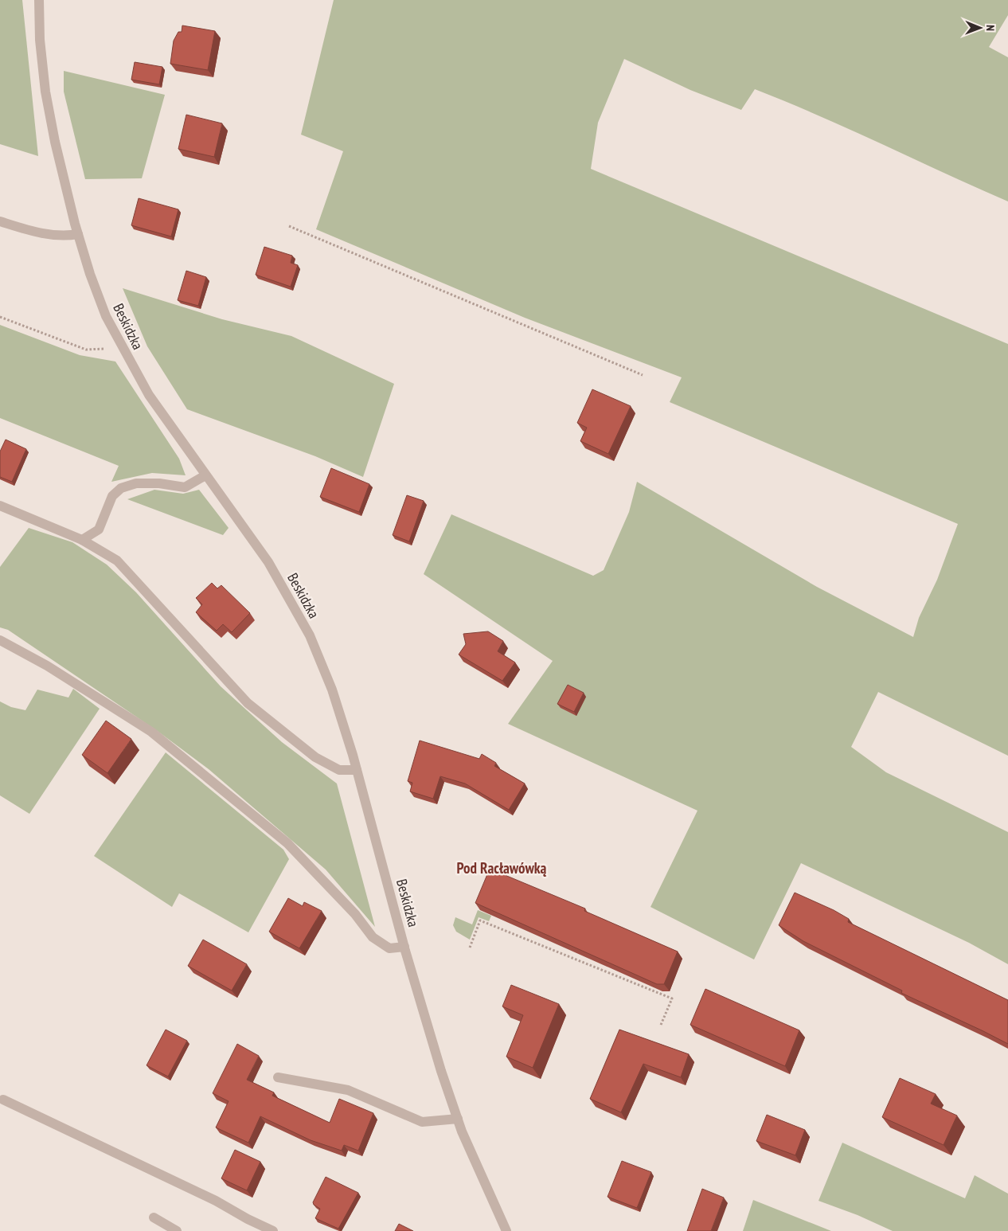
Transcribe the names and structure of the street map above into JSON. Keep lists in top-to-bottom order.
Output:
{
  "streets": {
    "street": ["Beskidzka"]
  },
  "districts": ["Pod Racławówką"],
  "north": "right"
}
